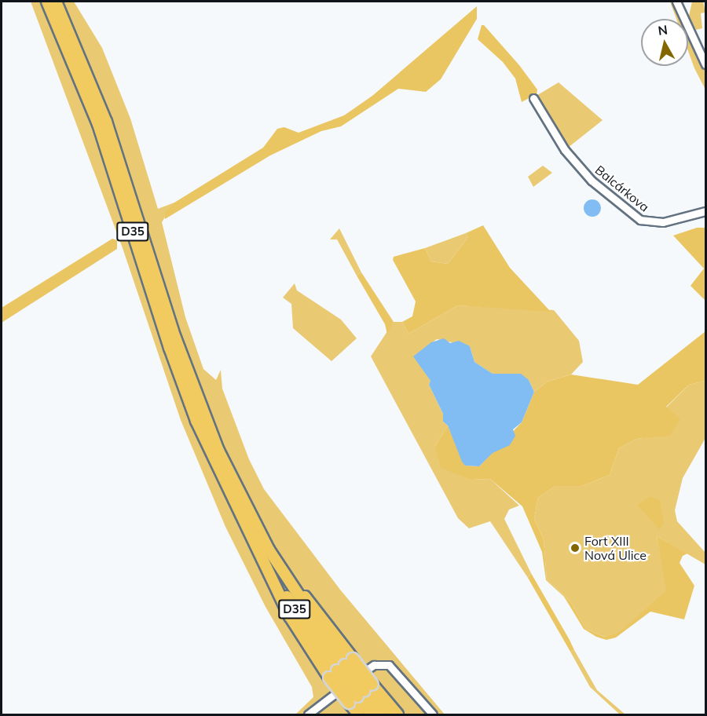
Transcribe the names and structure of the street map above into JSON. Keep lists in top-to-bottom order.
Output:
{
  "streets": {
    "highway": ["D35"],
    "street": ["Balcárkova"]
  },
  "places": ["Fort XIII Nová Ulice"],
  "north": "top"
}
